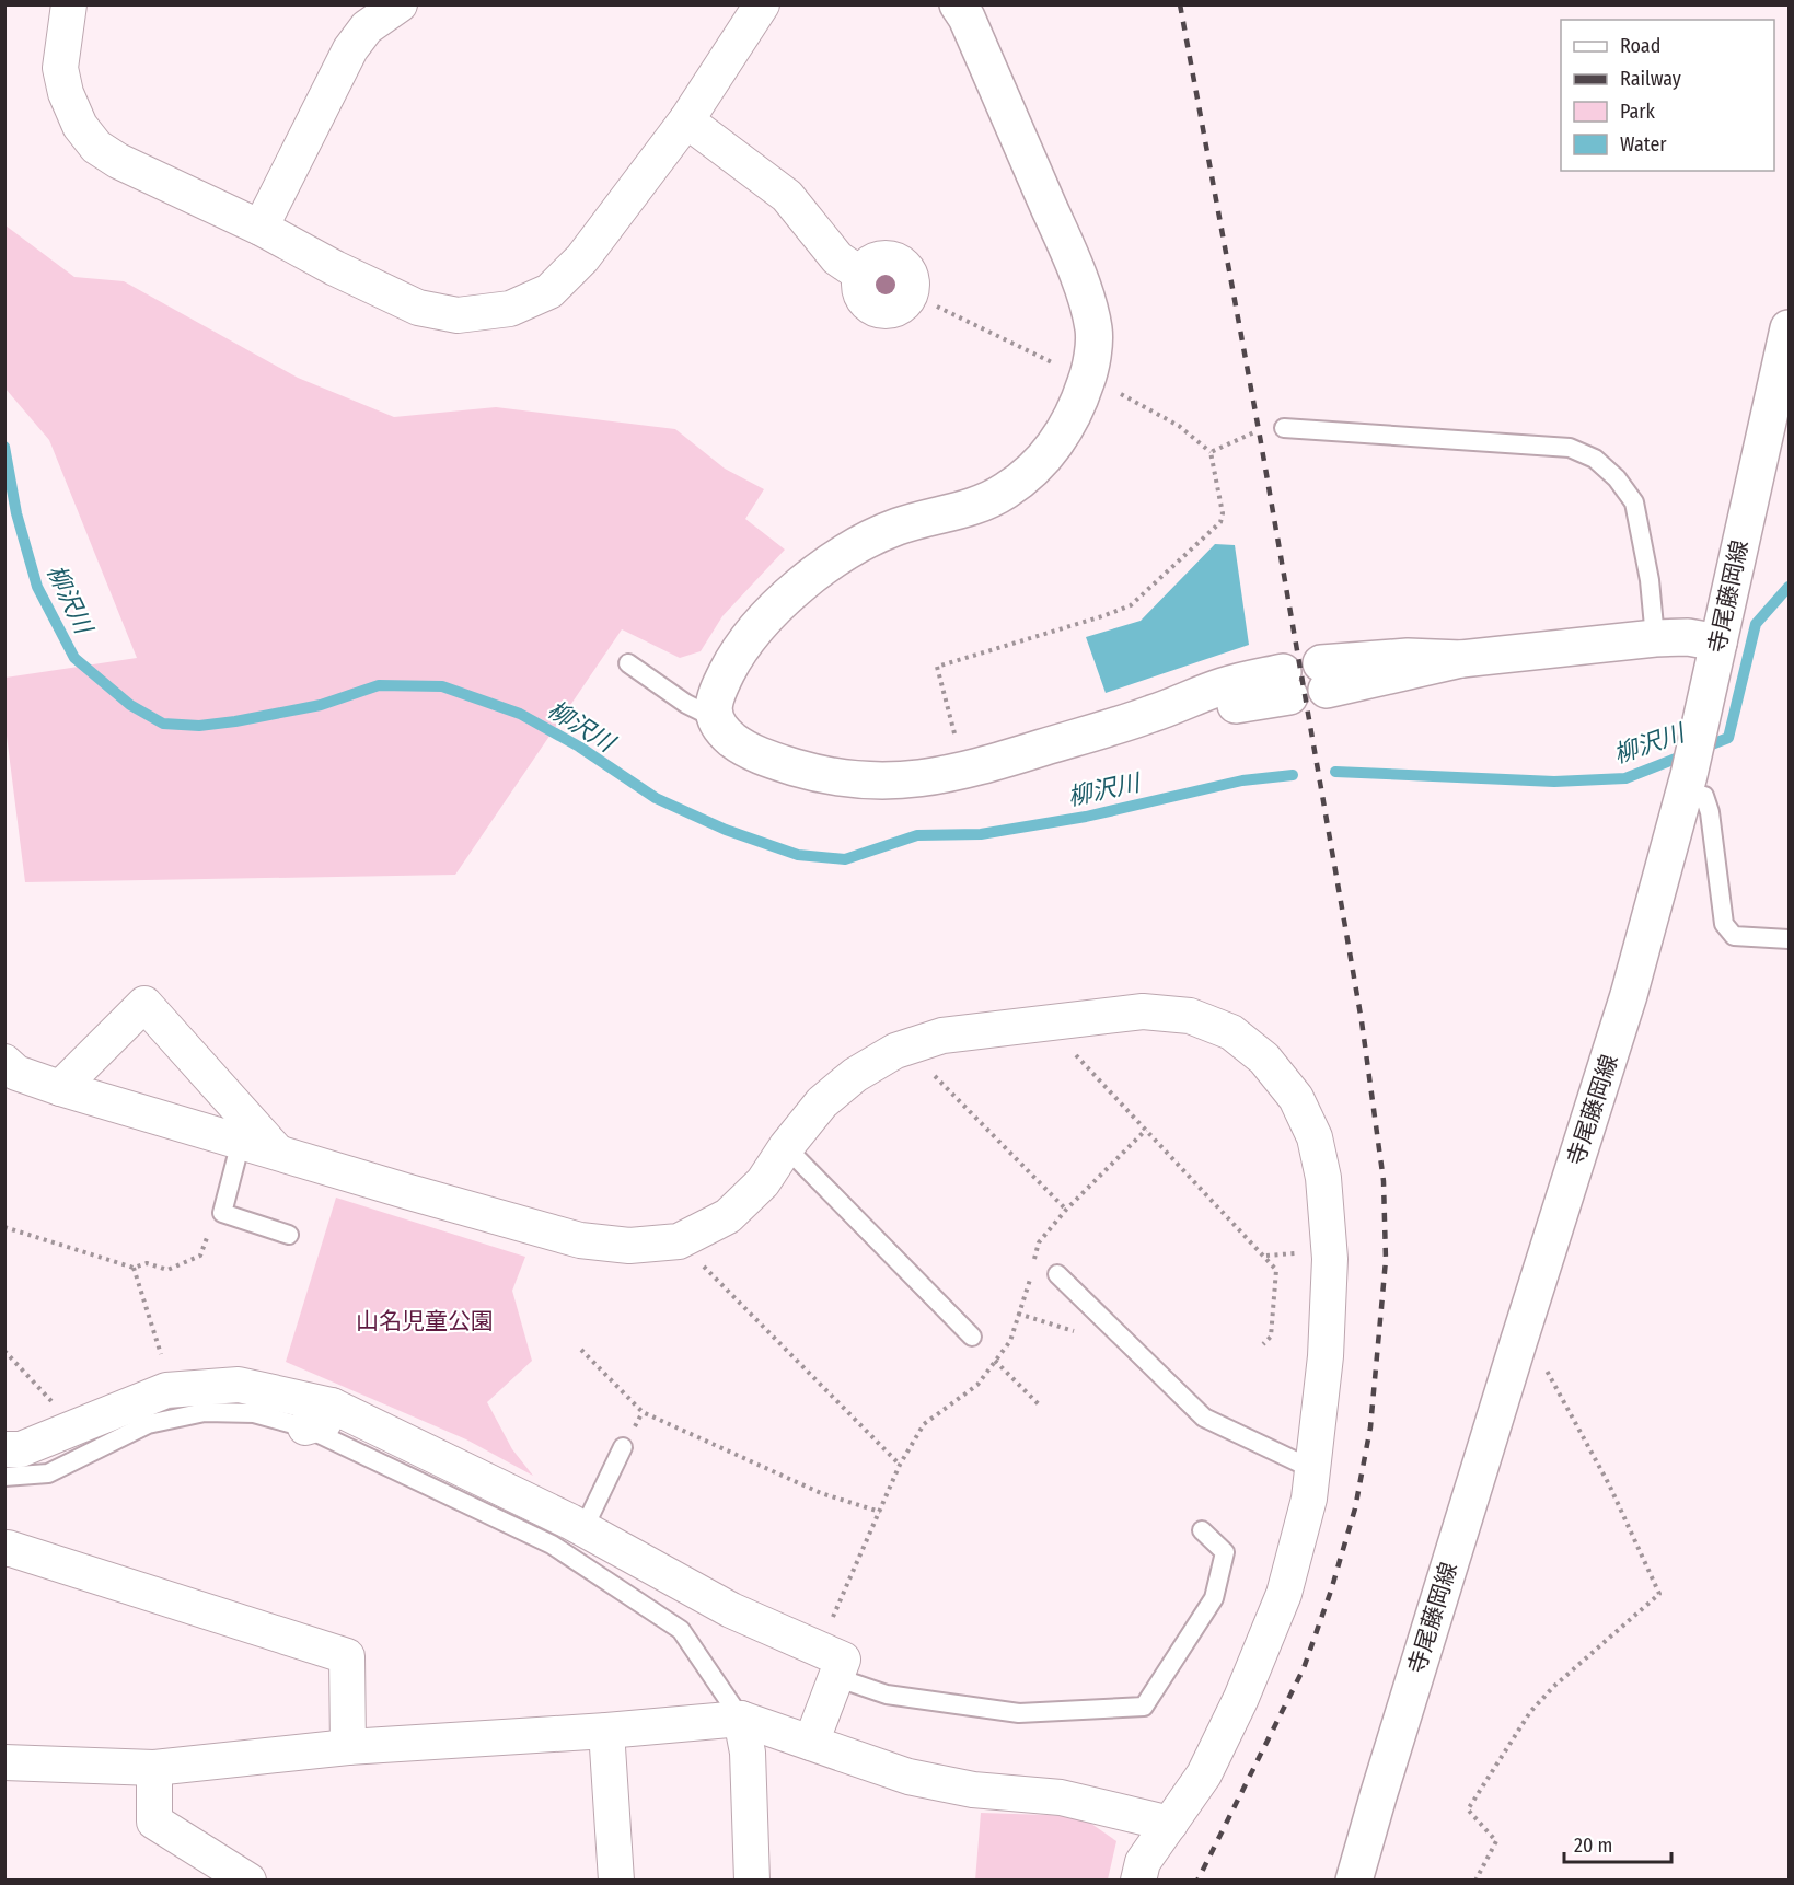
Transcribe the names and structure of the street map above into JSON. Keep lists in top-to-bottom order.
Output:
{
  "streets": {
    "street": ["寺尾藤岡線"]
  },
  "water": ["柳沢川"],
  "parks": ["山名児童公園"],
  "legend": [
    "Road",
    "Railway",
    "Park",
    "Water"
  ],
  "scale_bar": "20 m"
}
